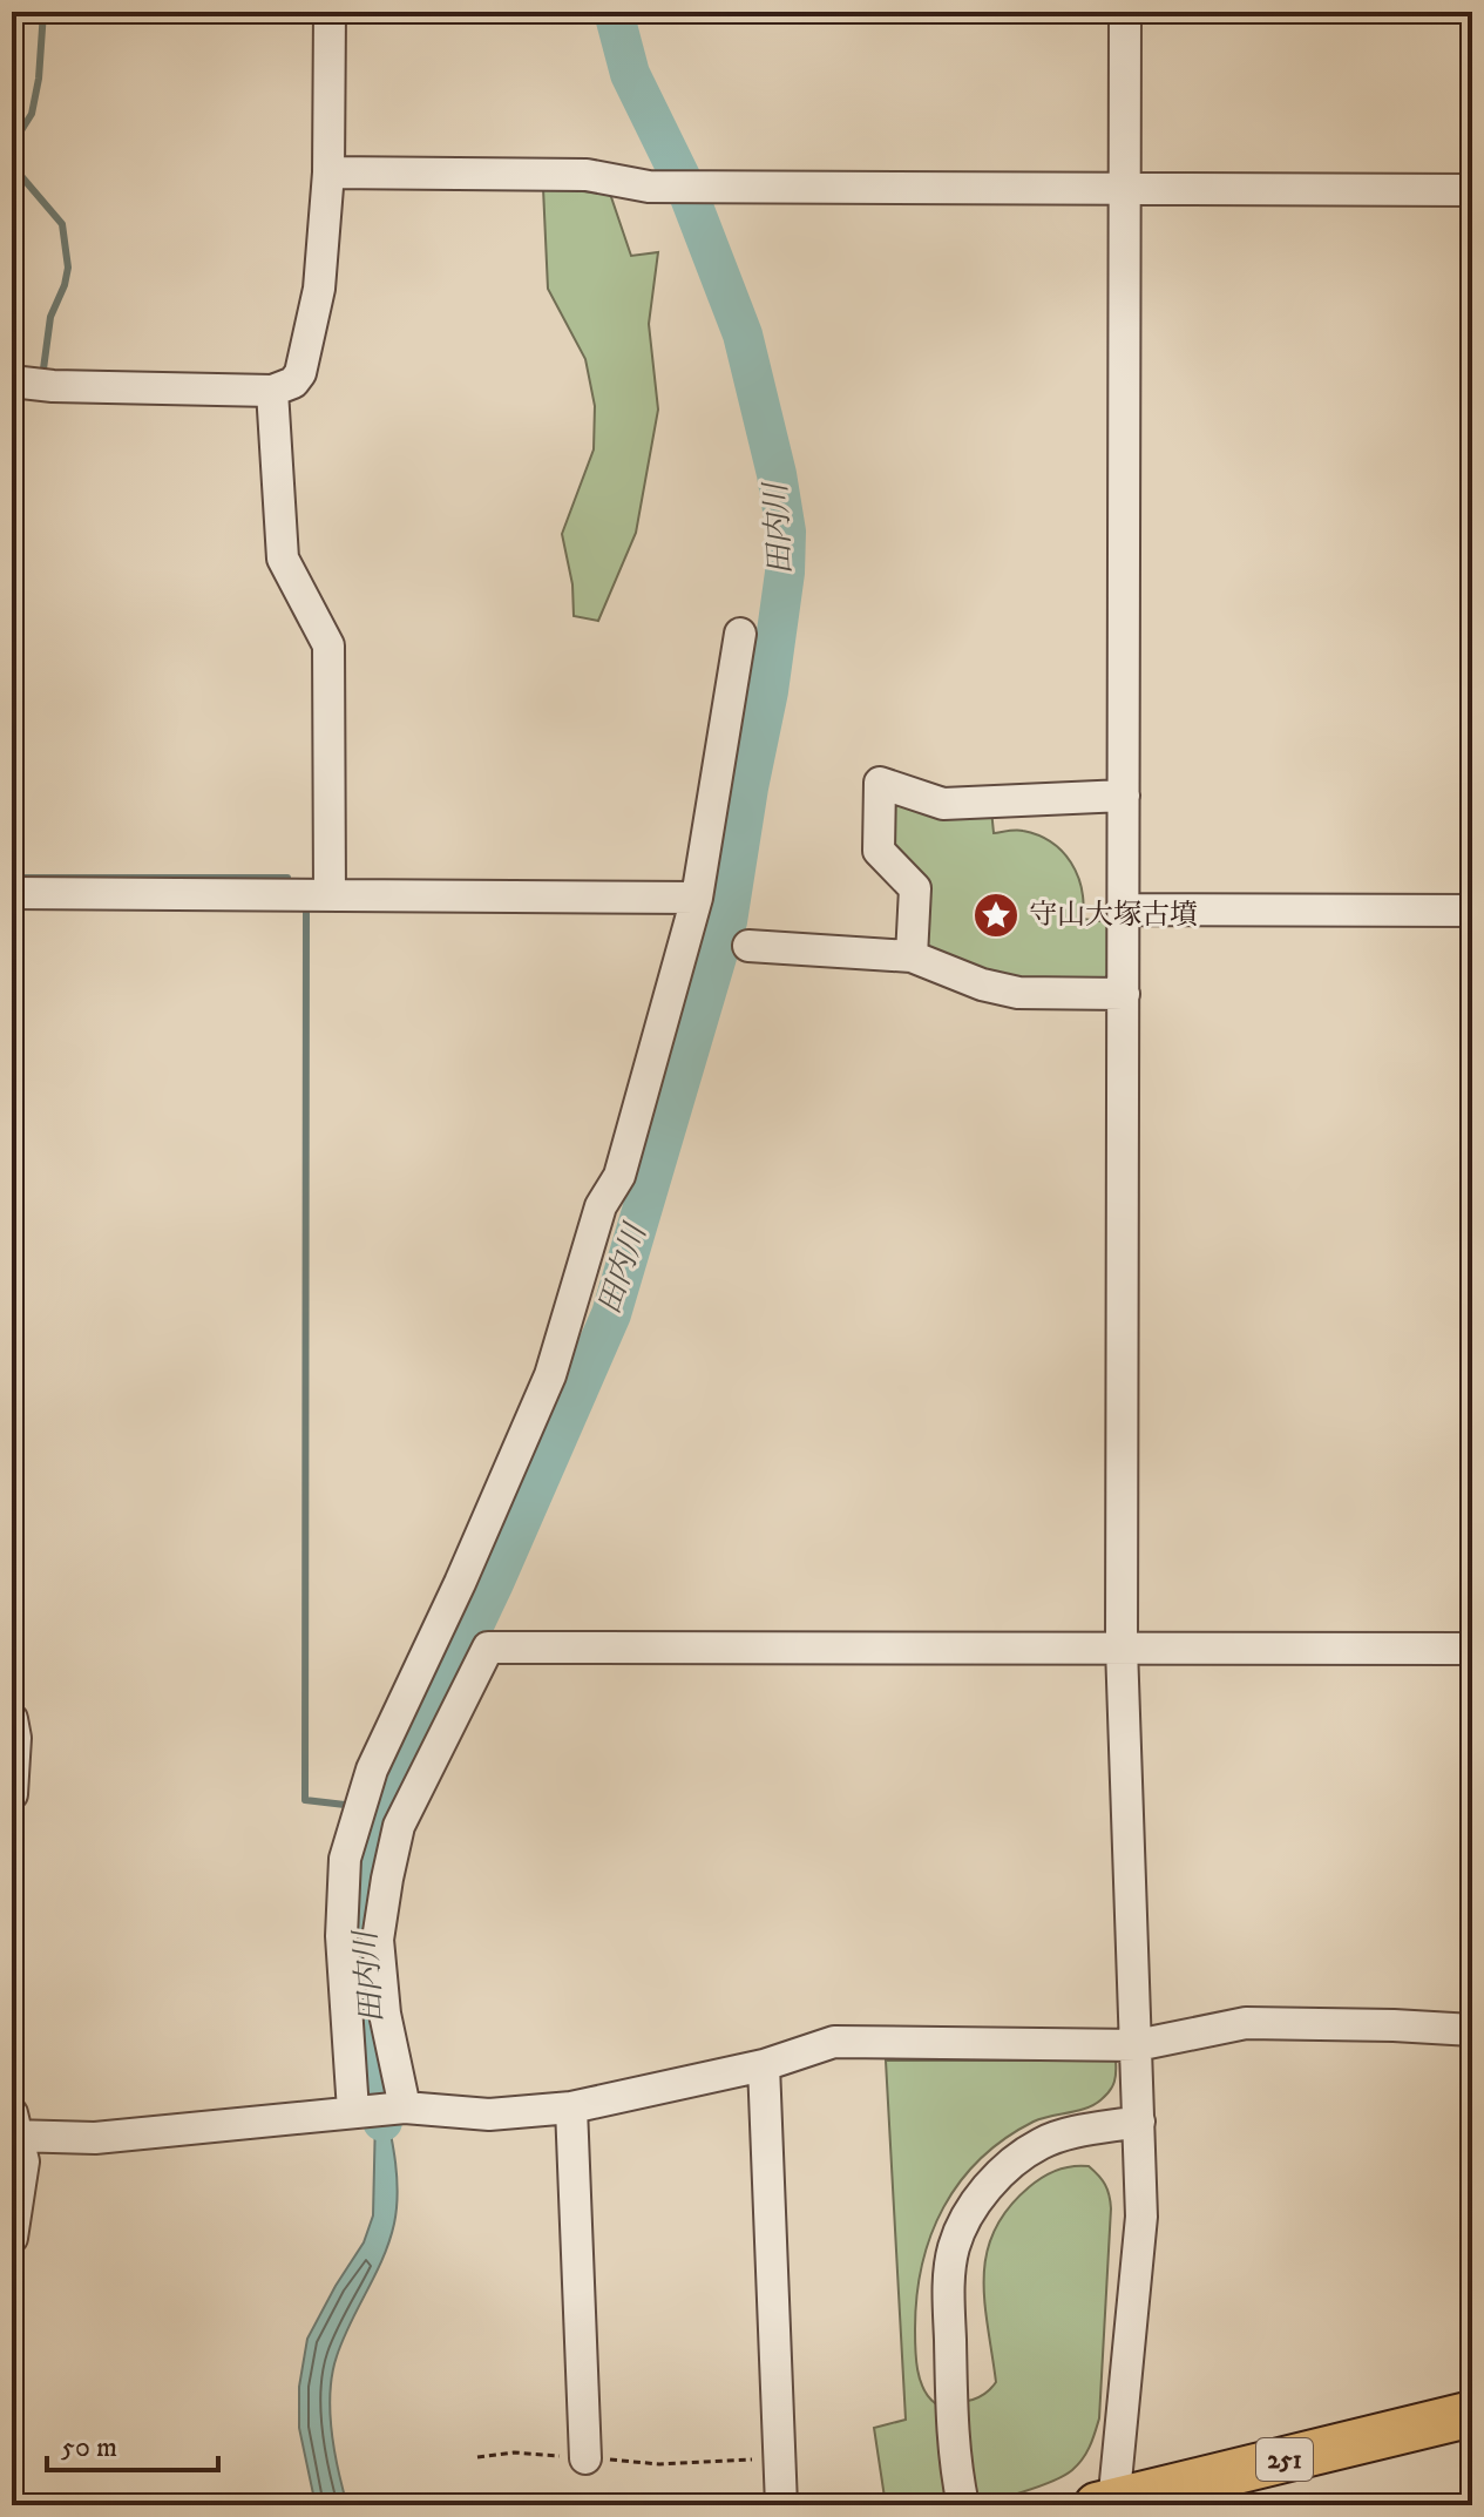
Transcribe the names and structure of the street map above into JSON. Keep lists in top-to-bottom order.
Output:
{
  "streets": {
    "highway": ["251"]
  },
  "water": ["田内川"],
  "places": {
    "place": ["守山大塚古墳"]
  },
  "scale_bar": "50 m"
}
